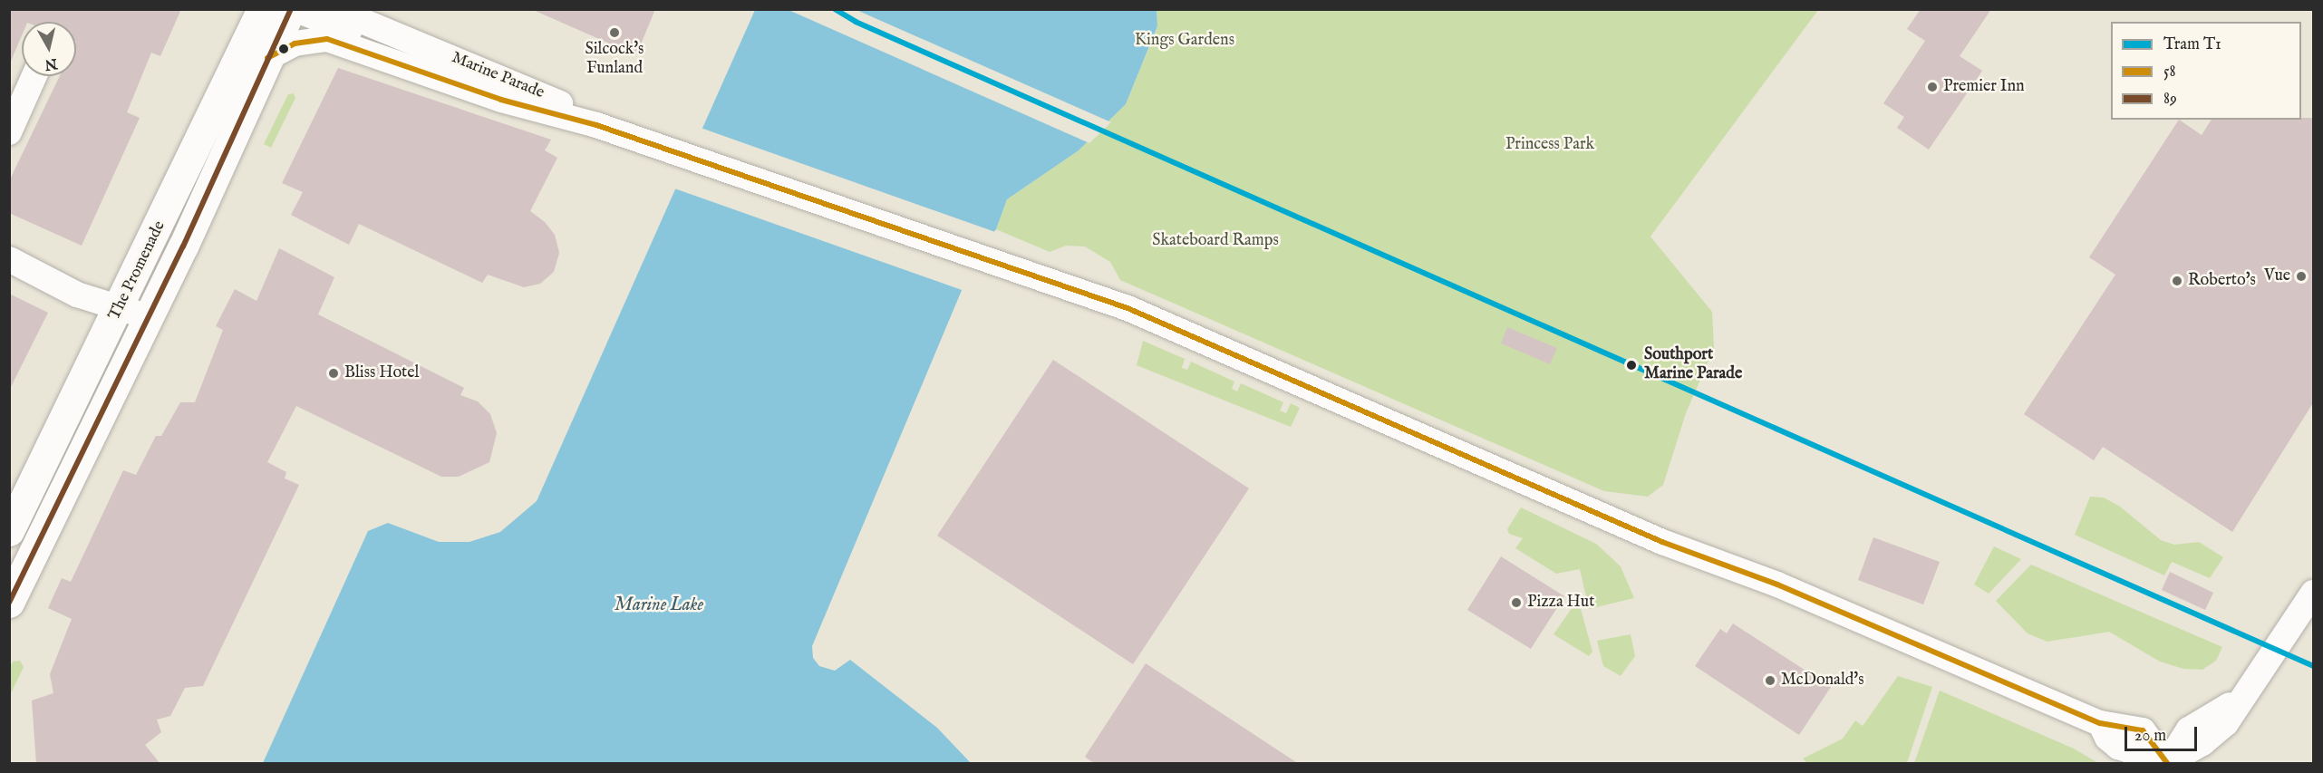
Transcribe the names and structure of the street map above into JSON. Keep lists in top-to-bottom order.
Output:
{
  "streets": {
    "main road": ["The Promenade"],
    "street": ["Marine Parade"]
  },
  "crossings": [
    ["Marine Parade", "The Promenade"]
  ],
  "water": ["Marine Lake"],
  "parks": ["Kings Gardens", "Princess Park", "Skateboard Ramps"],
  "places": [
    "Silcock's Funland",
    "Premier Inn",
    "Vue",
    "Roberto's",
    "Southport Marine Parade",
    "Bliss Hotel",
    "Pizza Hut",
    "McDonald's"
  ],
  "lines": ["tram line T1", "transit line 89", "transit line 58"],
  "legend": ["Tram T1", "58", "89"],
  "scale_bar": "20 m",
  "north": "bottom"
}
